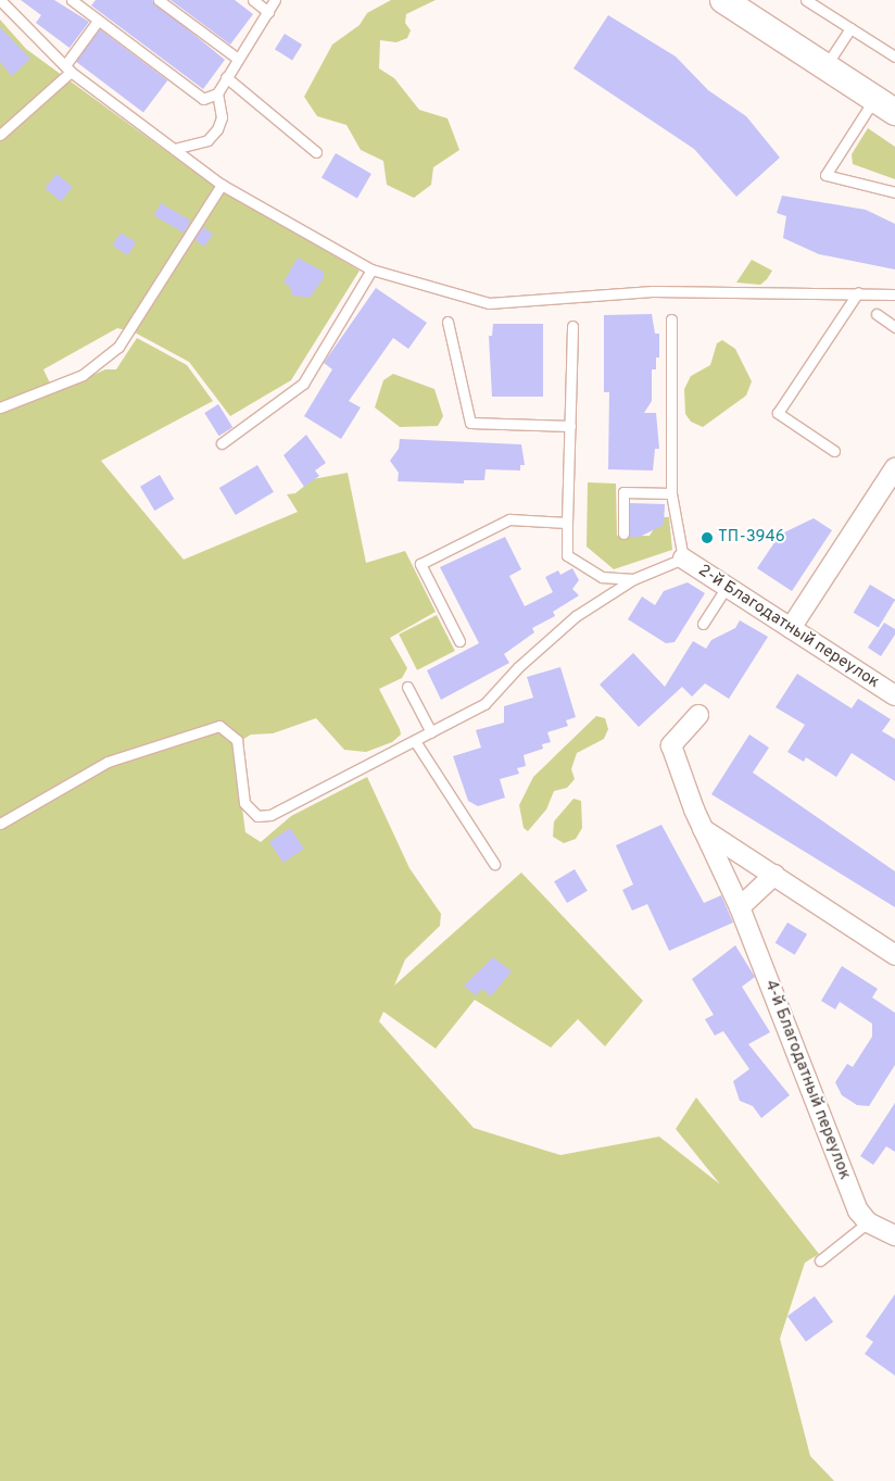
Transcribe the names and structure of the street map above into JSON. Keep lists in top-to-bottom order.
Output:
{
  "streets": {
    "street": ["2-й Благодатный переулок", "4-й Благодатный переулок"]
  },
  "places": ["ТП-3946"]
}
